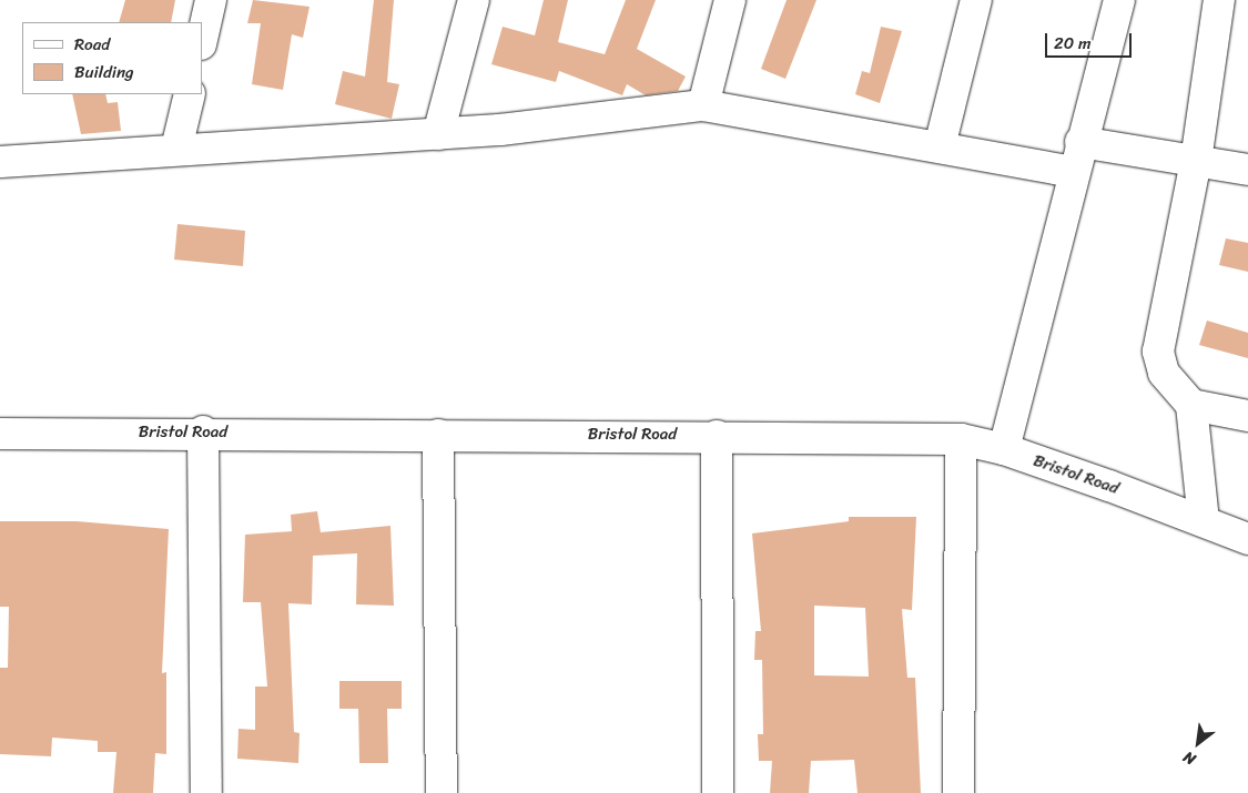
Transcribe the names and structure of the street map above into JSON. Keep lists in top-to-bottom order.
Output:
{
  "streets": {
    "street": ["Bristol Road"]
  },
  "legend": ["Road", "Building"],
  "scale_bar": "20 m",
  "north": "bottom left"
}
